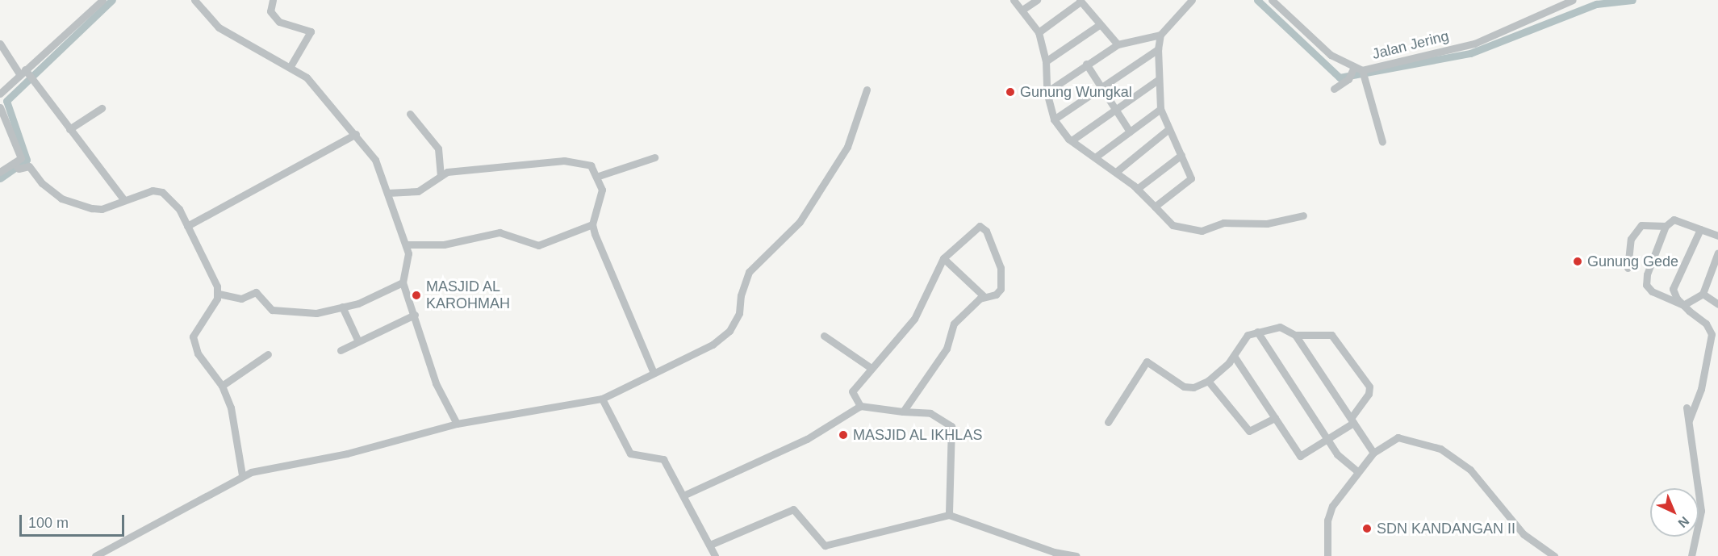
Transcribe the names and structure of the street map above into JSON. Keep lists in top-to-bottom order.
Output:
{
  "streets": {
    "street": ["Jalan Jering"]
  },
  "places": [
    "Gunung Wungkal",
    "Gunung Gede",
    "MASJID AL KAROHMAH",
    "MASJID AL IKHLAS",
    "SDN KANDANGAN II"
  ],
  "scale_bar": "100 m",
  "north": "bottom right"
}
